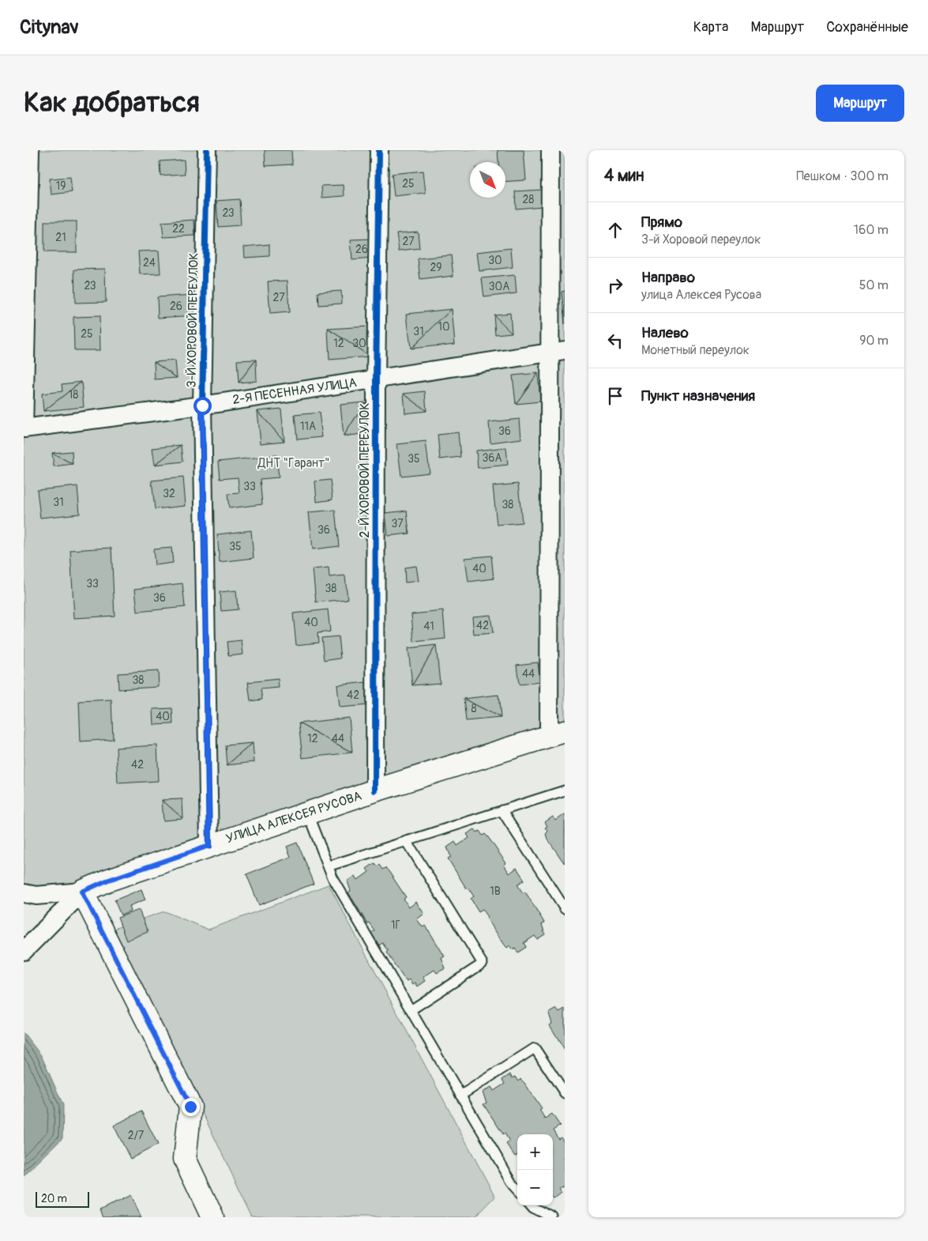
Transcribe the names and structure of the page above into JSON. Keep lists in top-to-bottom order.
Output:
{
  "streets": {
    "street": [
      "3-Й ХОРОВОЙ ПЕРЕУЛОК",
      "2-Я ПЕСЕННАЯ УЛИЦА",
      "2-Й ХОРОВОЙ ПЕРЕУЛОК",
      "УЛИЦА АЛЕКСЕЯ РУСОВА"
    ]
  },
  "crossings": [
    ["3-Й ХОРОВОЙ ПЕРЕУЛОК", "2-Я ПЕСЕННАЯ УЛИЦА"],
    ["3-Й ХОРОВОЙ ПЕРЕУЛОК", "УЛИЦА АЛЕКСЕЯ РУСОВА"],
    ["2-Я ПЕСЕННАЯ УЛИЦА", "2-Й ХОРОВОЙ ПЕРЕУЛОК"],
    ["2-Й ХОРОВОЙ ПЕРЕУЛОК", "УЛИЦА АЛЕКСЕЯ РУСОВА"]
  ],
  "parks": ["ДНТ \"Гарант\""],
  "house_numbers": [
    "25",
    "19",
    "28",
    "23",
    "22",
    "21",
    "27",
    "26",
    "30",
    "24",
    "29",
    "23",
    "30А",
    "27",
    "26",
    "10",
    "31",
    "25",
    "12",
    "30",
    "18",
    "11А",
    "36",
    "36А",
    "35",
    "33",
    "32",
    "31",
    "38",
    "37",
    "36",
    "35",
    "40",
    "33",
    "38",
    "36",
    "40",
    "42",
    "41",
    "44",
    "38",
    "42",
    "8",
    "40",
    "12",
    "44",
    "42",
    "1В",
    "1Г",
    "2/7"
  ],
  "scale_bar": "20 m",
  "north": "bottom right",
  "page": {
    "header": "Citynav",
    "nav": ["Карта", "Маршрут", "Сохранённые"],
    "buttons": "Маршрут",
    "title": "Как добраться",
    "heading": ["4 мин", "Пешком · 300 m"],
    "list": [
      ["Прямо", "3-й Хоровой переулок", "160 m"],
      ["Направо", "улица Алексея Русова", "50 m"],
      ["Налево", "Монетный переулок", "90 m"],
      "Пункт назначения"
    ],
    "map_buttons": ["+", "−"],
    "scale": "20 m"
  }
}
